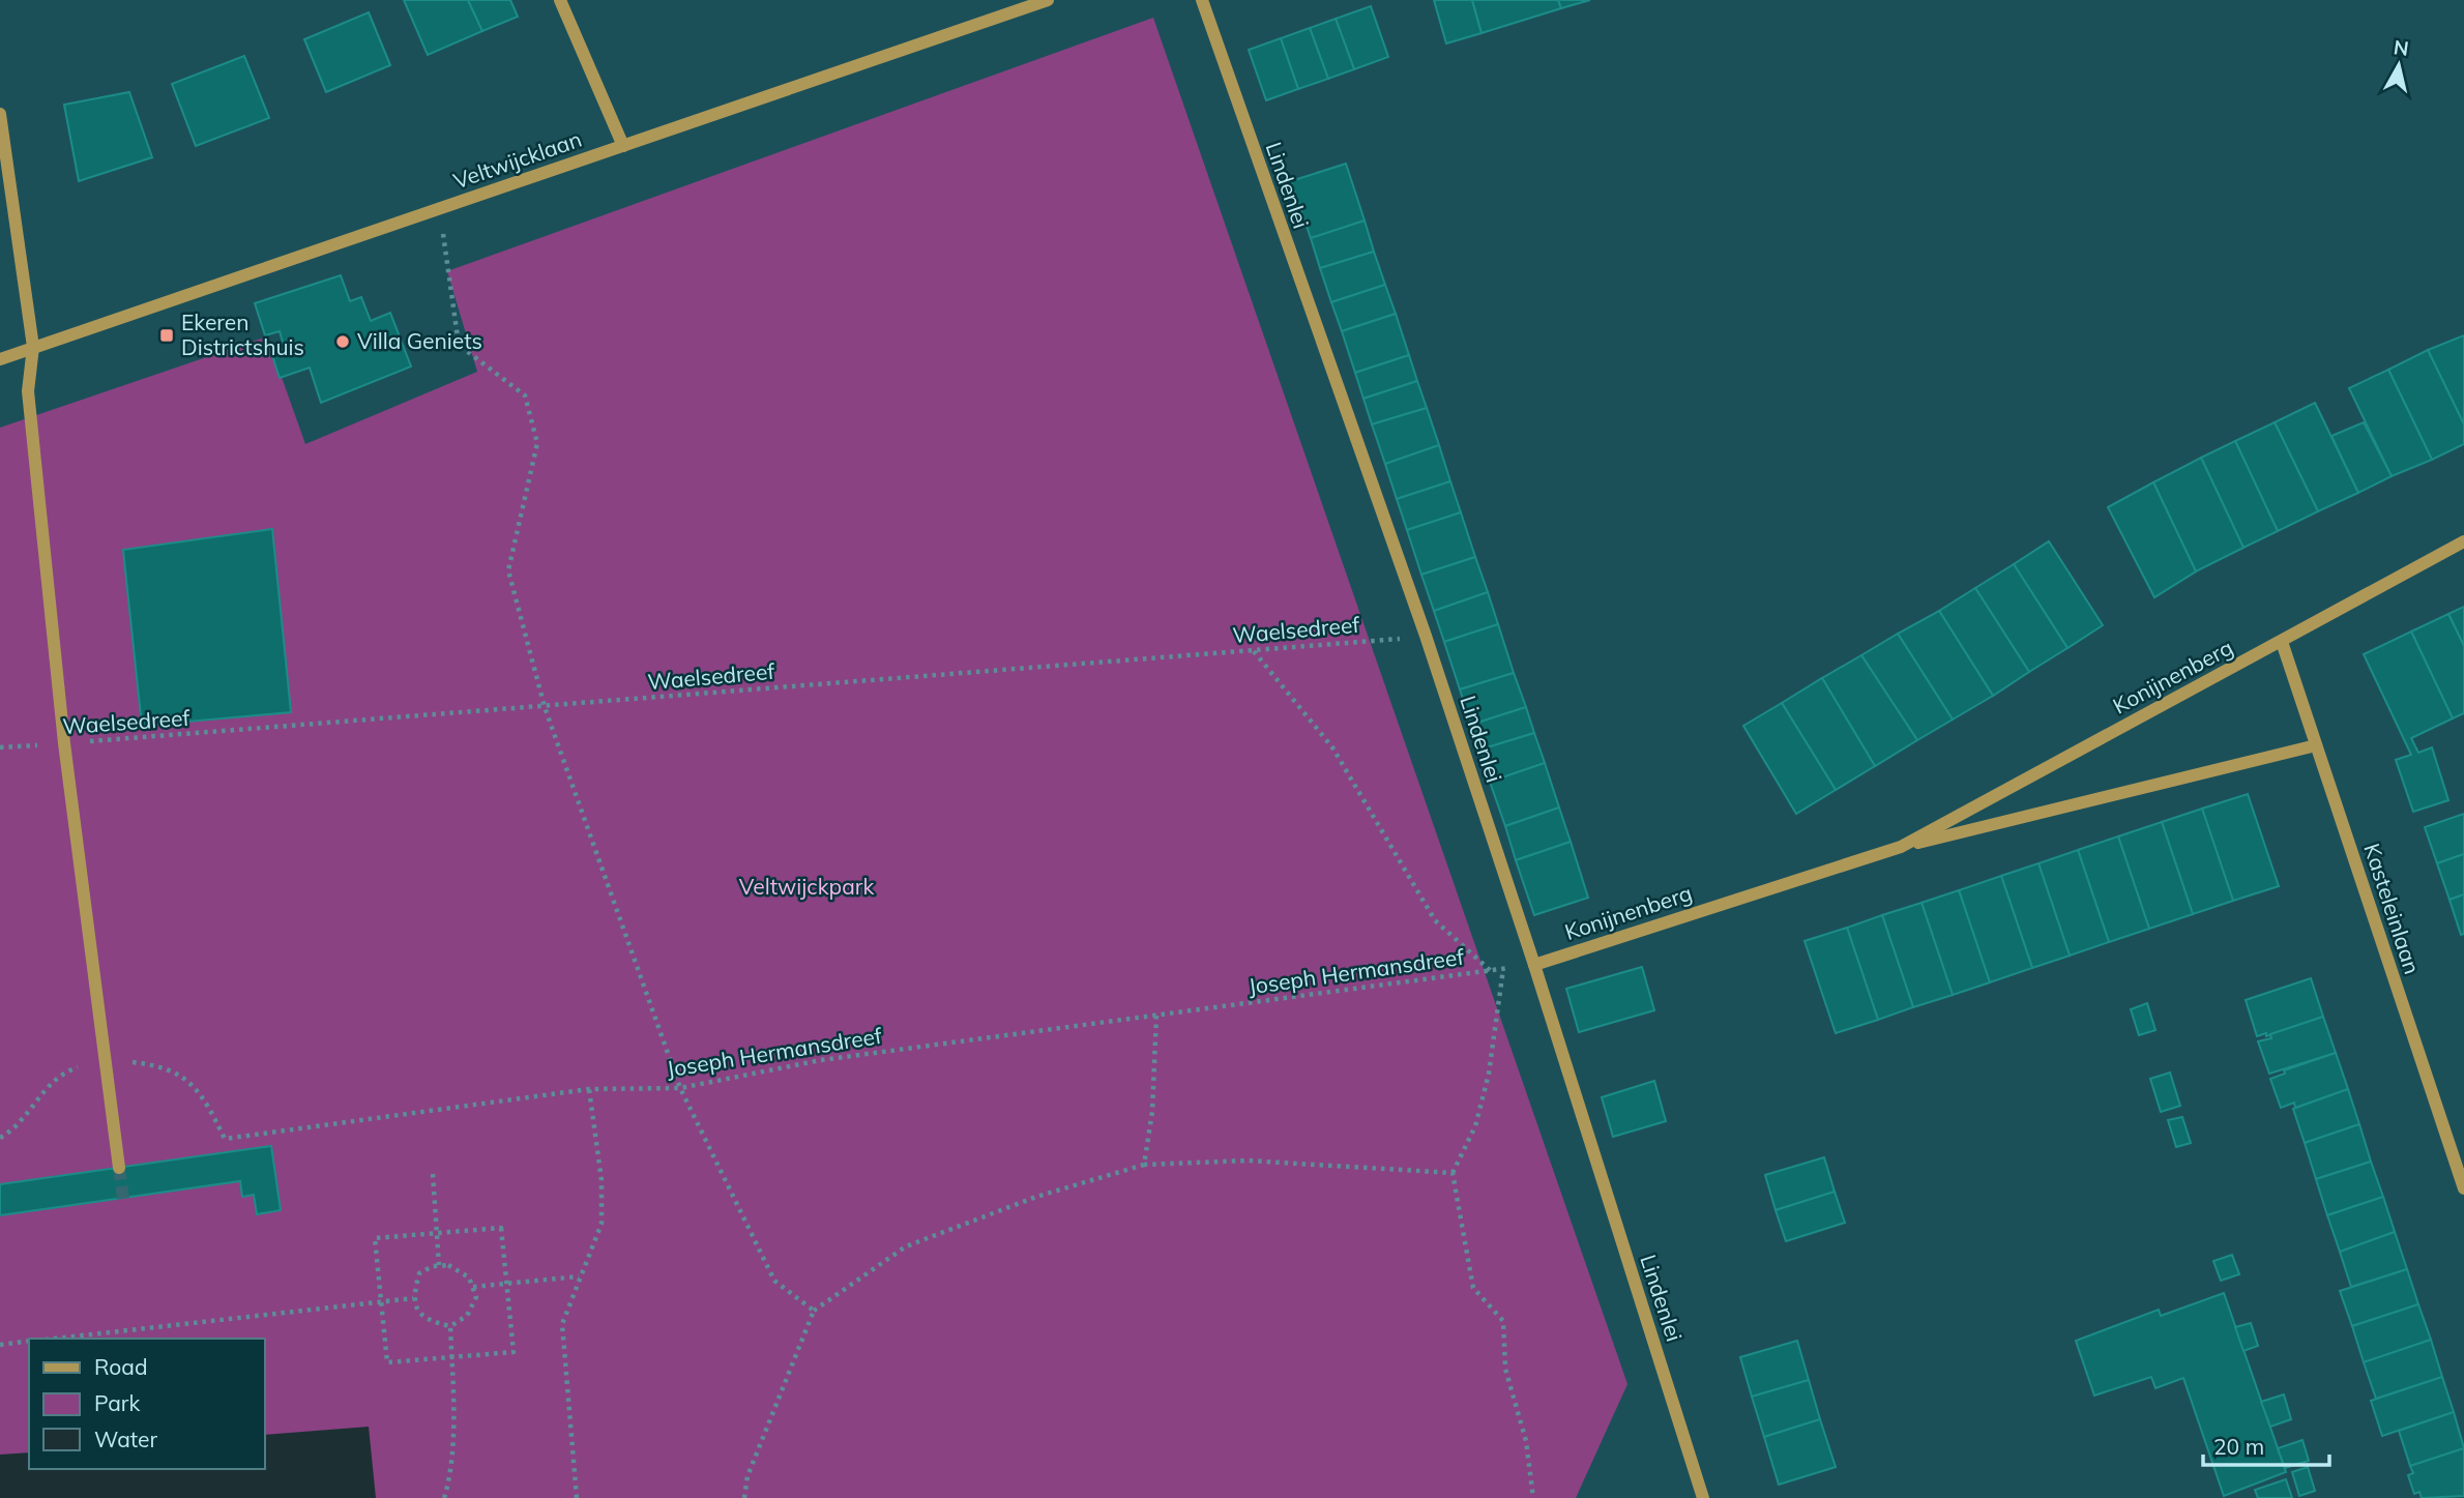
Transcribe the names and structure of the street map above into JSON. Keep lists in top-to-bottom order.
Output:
{
  "streets": {
    "street": [
      "Veltwijcklaan",
      "Lindenlei",
      "Konijnenberg",
      "Kasteleinlaan"
    ],
    "path": ["Waelsedreef", "Joseph Hermansdreef"]
  },
  "crossings": [
    ["Lindenlei", "Waelsedreef"],
    ["Lindenlei", "Konijnenberg"],
    ["Lindenlei", "Joseph Hermansdreef"],
    ["Konijnenberg", "Kasteleinlaan"],
    ["Konijnenberg", "Joseph Hermansdreef"]
  ],
  "parks": ["Veltwijckpark"],
  "places": {
    "transit": ["Ekeren Districtshuis"],
    "other": ["Villa Geniets"]
  },
  "legend": ["Road", "Park", "Water"],
  "scale_bar": "20 m",
  "north": "top"
}
